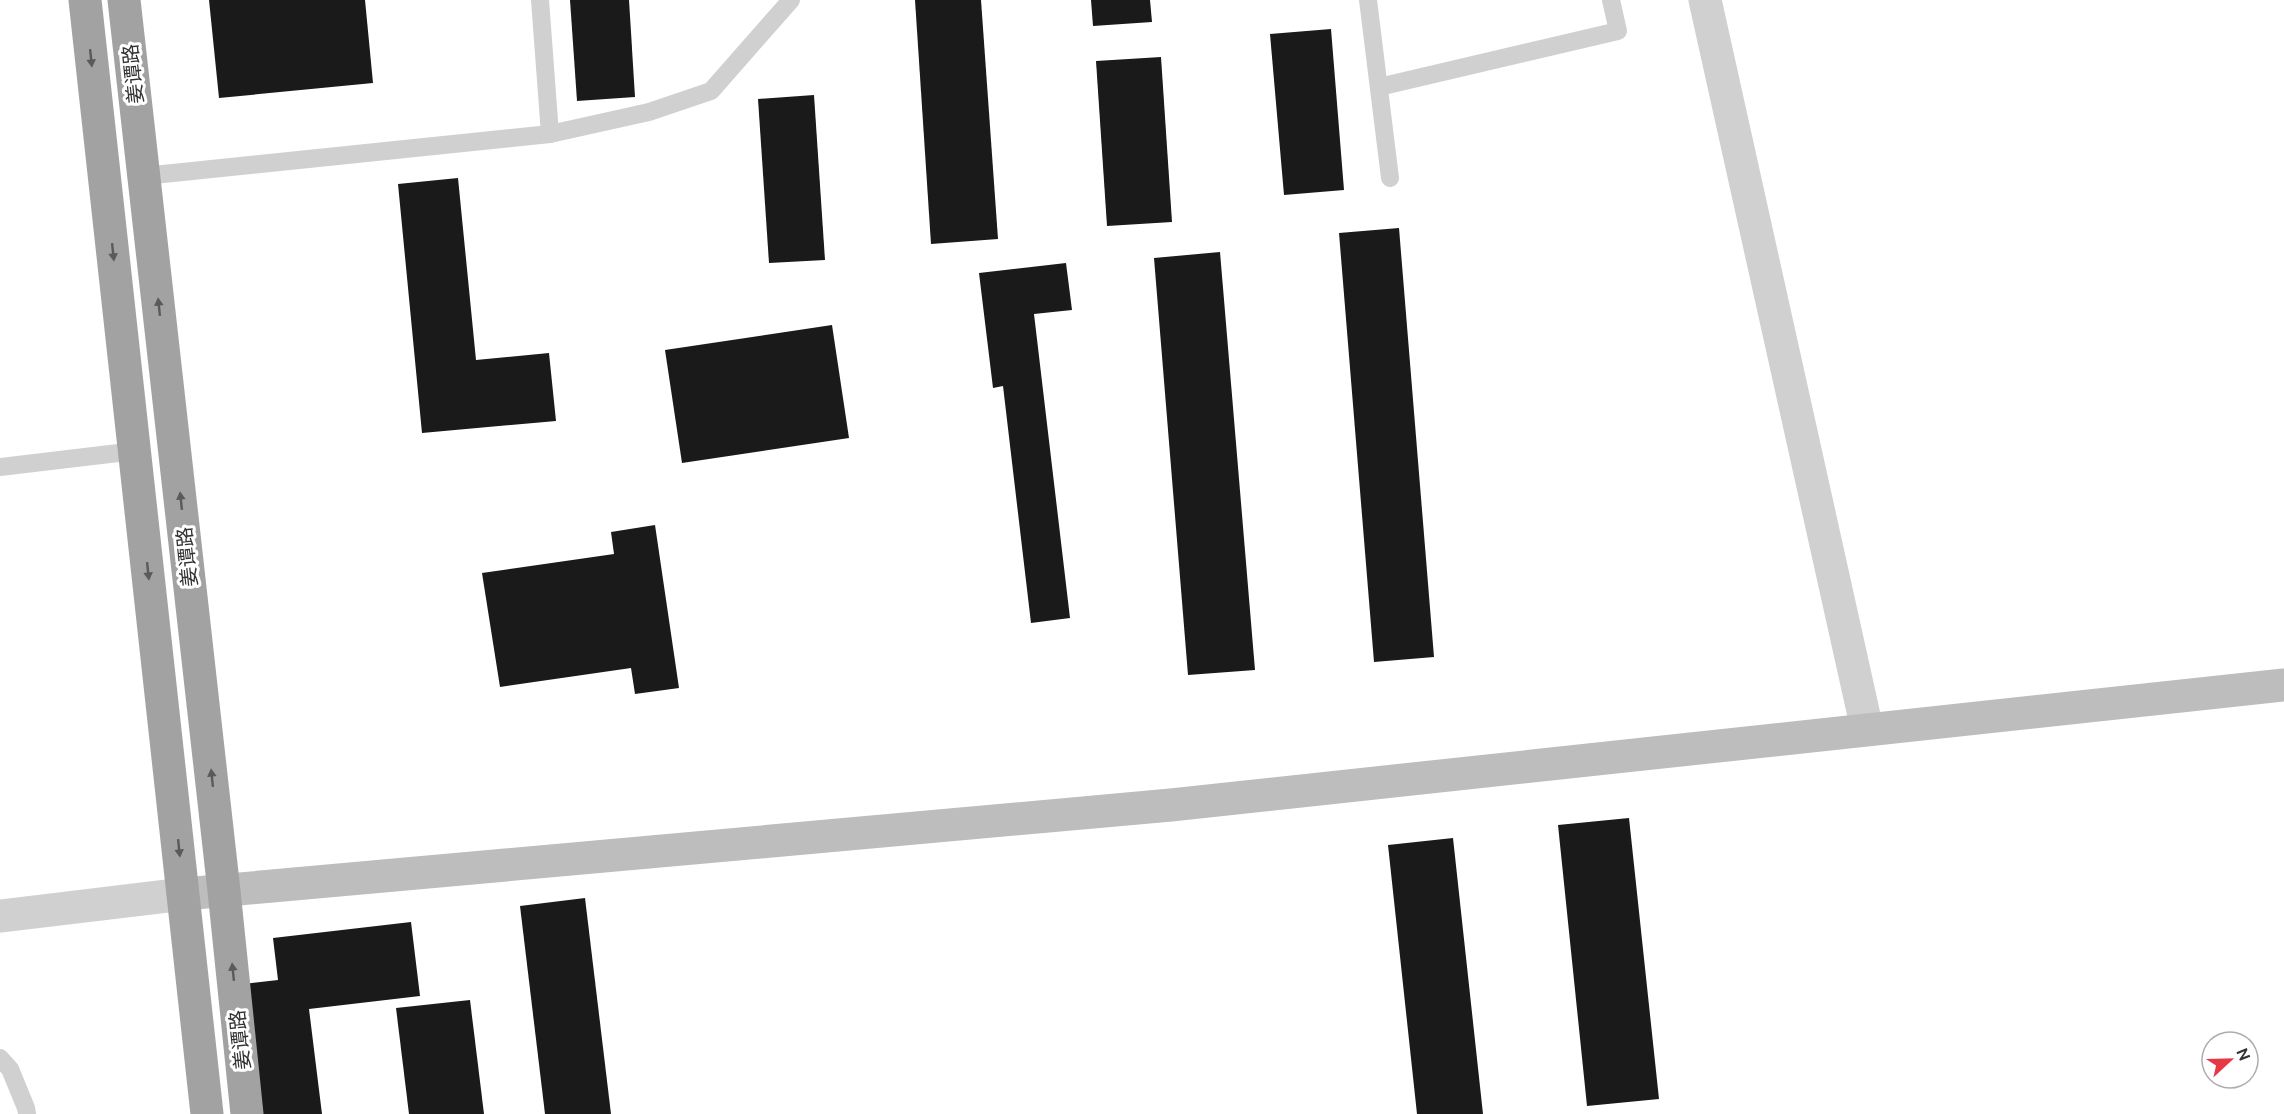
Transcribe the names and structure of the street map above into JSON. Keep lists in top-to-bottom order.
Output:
{
  "streets": {
    "highway": ["姜谭路"]
  },
  "north": "right"
}
